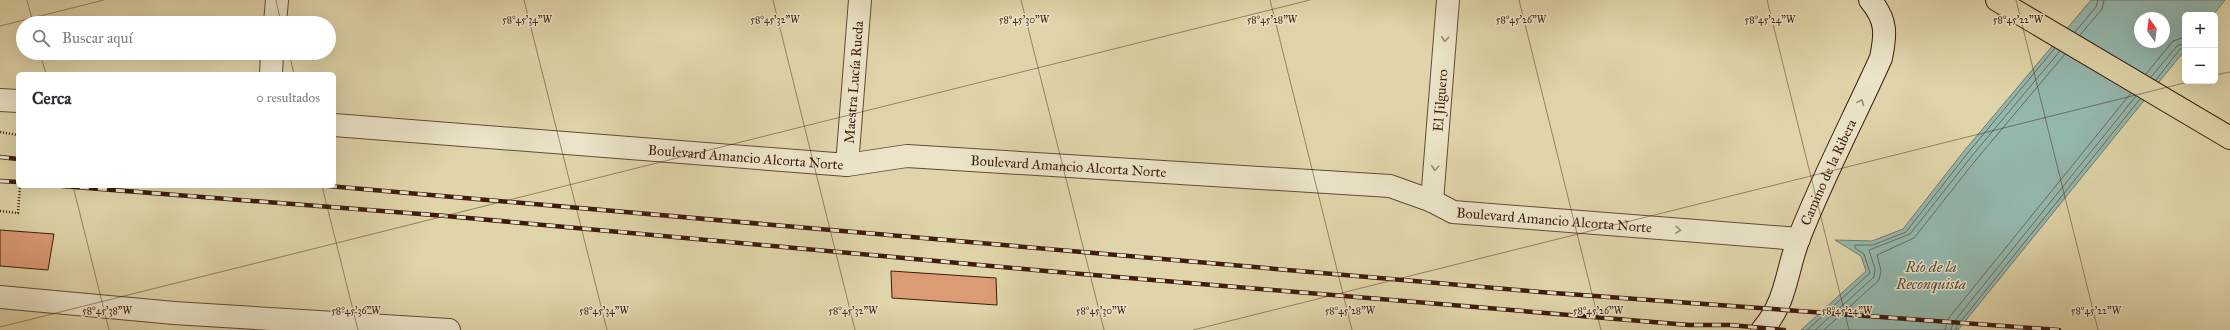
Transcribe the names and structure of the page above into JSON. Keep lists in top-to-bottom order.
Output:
{
  "streets": {
    "street": [
      "Maestra Lucía Rueda",
      "El Jilguero",
      "Boulevard Amancio Alcorta Norte",
      "Camino de la Ribera"
    ]
  },
  "crossings": [
    ["Maestra Lucía Rueda", "Boulevard Amancio Alcorta Norte"],
    ["El Jilguero", "Boulevard Amancio Alcorta Norte"],
    ["Boulevard Amancio Alcorta Norte", "Camino de la Ribera"]
  ],
  "one_way": ["El Jilguero", "Camino de la Ribera"],
  "water": ["Río de la Reconquista"],
  "north": "top",
  "page": {
    "map_buttons": ["+", "−"],
    "search": "Buscar aquí",
    "heading": ["Cerca", "0 resultados"]
  },
  "coordinates": [
    "58°45'34\"W",
    "58°45'32\"W",
    "58°45'30\"W",
    "58°45'28\"W",
    "58°45'26\"W",
    "58°45'24\"W",
    "58°45'22\"W",
    "58°45'38\"W",
    "58°45'36\"W"
  ]
}
